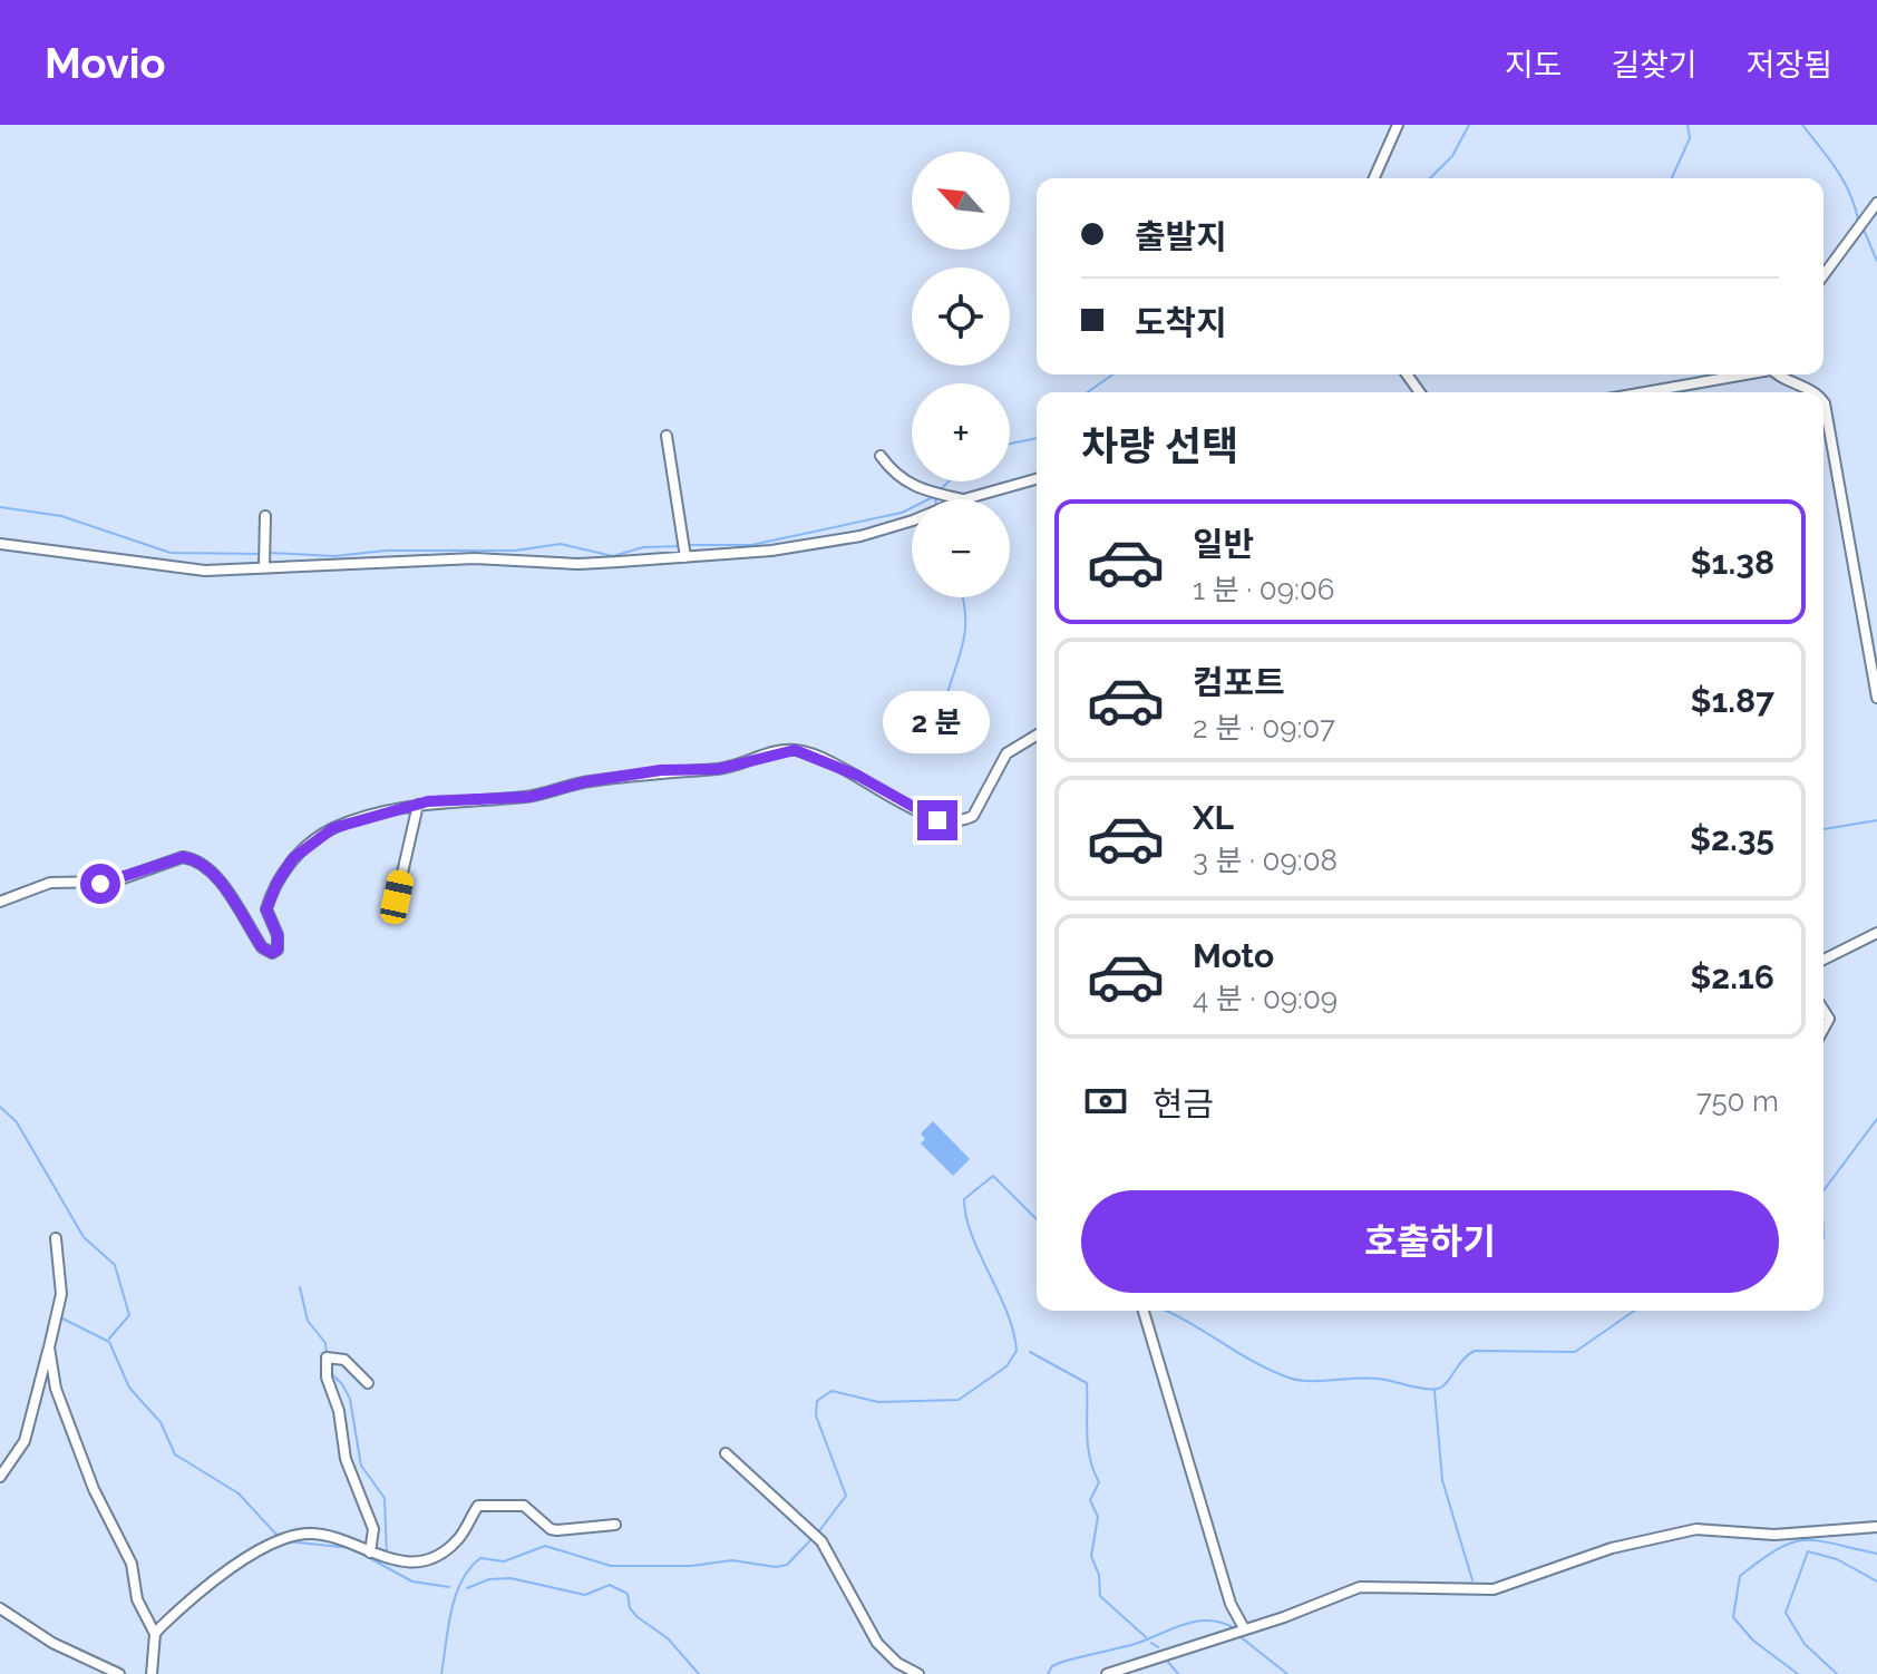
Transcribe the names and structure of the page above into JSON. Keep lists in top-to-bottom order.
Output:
{
  "north": "top left",
  "page": {
    "header": "Movio",
    "nav": ["지도", "길찾기", "저장됨"],
    "map_buttons": ["+", "−"],
    "banner": ["출발지", "도착지"],
    "heading": "차량 선택",
    "list": [
      {
        "name": "일반",
        "note": "1 분 · 09:06",
        "value": "$1.38"
      },
      {
        "name": "컴포트",
        "note": "2 분 · 09:07",
        "value": "$1.87"
      },
      {
        "name": "XL",
        "note": "3 분 · 09:08",
        "value": "$2.35"
      },
      {
        "name": "Moto",
        "note": "4 분 · 09:09",
        "value": "$2.16"
      }
    ],
    "bubble": "2 분",
    "pay": ["현금", "750 m"],
    "buttons": "호출하기"
  }
}
